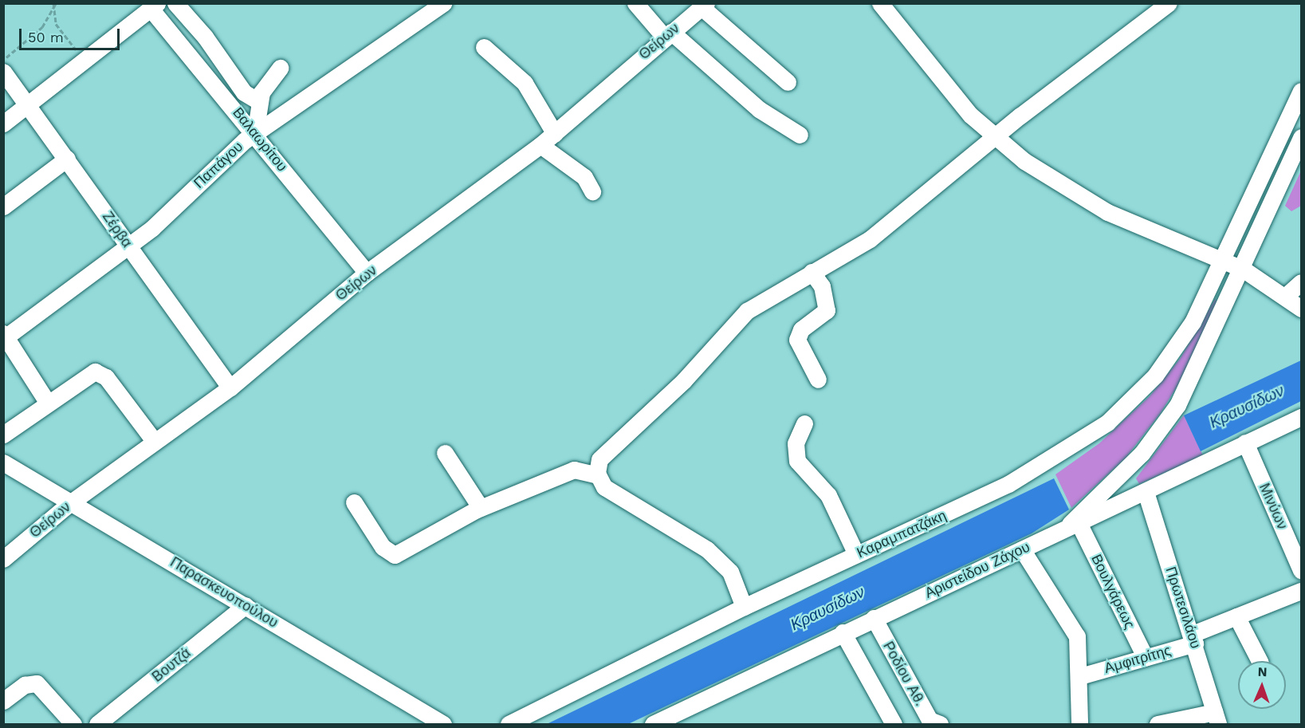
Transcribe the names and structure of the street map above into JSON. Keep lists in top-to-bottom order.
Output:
{
  "streets": {
    "street": [
      "Θείρων",
      "Βαλαωρίτου",
      "Παπάγου",
      "Ζέρβα",
      "Μινύων",
      "Καραμπατζάκη",
      "Αριστείδου Ζάχου",
      "Βουλγάρεως",
      "Παρασκευοπούλου",
      "Πρωτεσιλάου",
      "Αμφιτρίτης",
      "Βουτζά",
      "Ροδίου Αθ."
    ]
  },
  "crossings": [
    ["Θείρων", "Βαλαωρίτου"],
    ["Θείρων", "Ζέρβα"],
    ["Θείρων", "Παρασκευοπούλου"],
    ["Βαλαωρίτου", "Παπάγου"],
    ["Παπάγου", "Ζέρβα"],
    ["Μινύων", "Αριστείδου Ζάχου"],
    ["Αριστείδου Ζάχου", "Βουλγάρεως"],
    ["Αριστείδου Ζάχου", "Πρωτεσιλάου"],
    ["Αριστείδου Ζάχου", "Ροδίου Αθ."],
    ["Βουλγάρεως", "Αμφιτρίτης"],
    ["Παρασκευοπούλου", "Βουτζά"],
    ["Πρωτεσιλάου", "Αμφιτρίτης"]
  ],
  "water": ["Κραυσίδων"],
  "scale_bar": "50 m",
  "north": "top"
}
